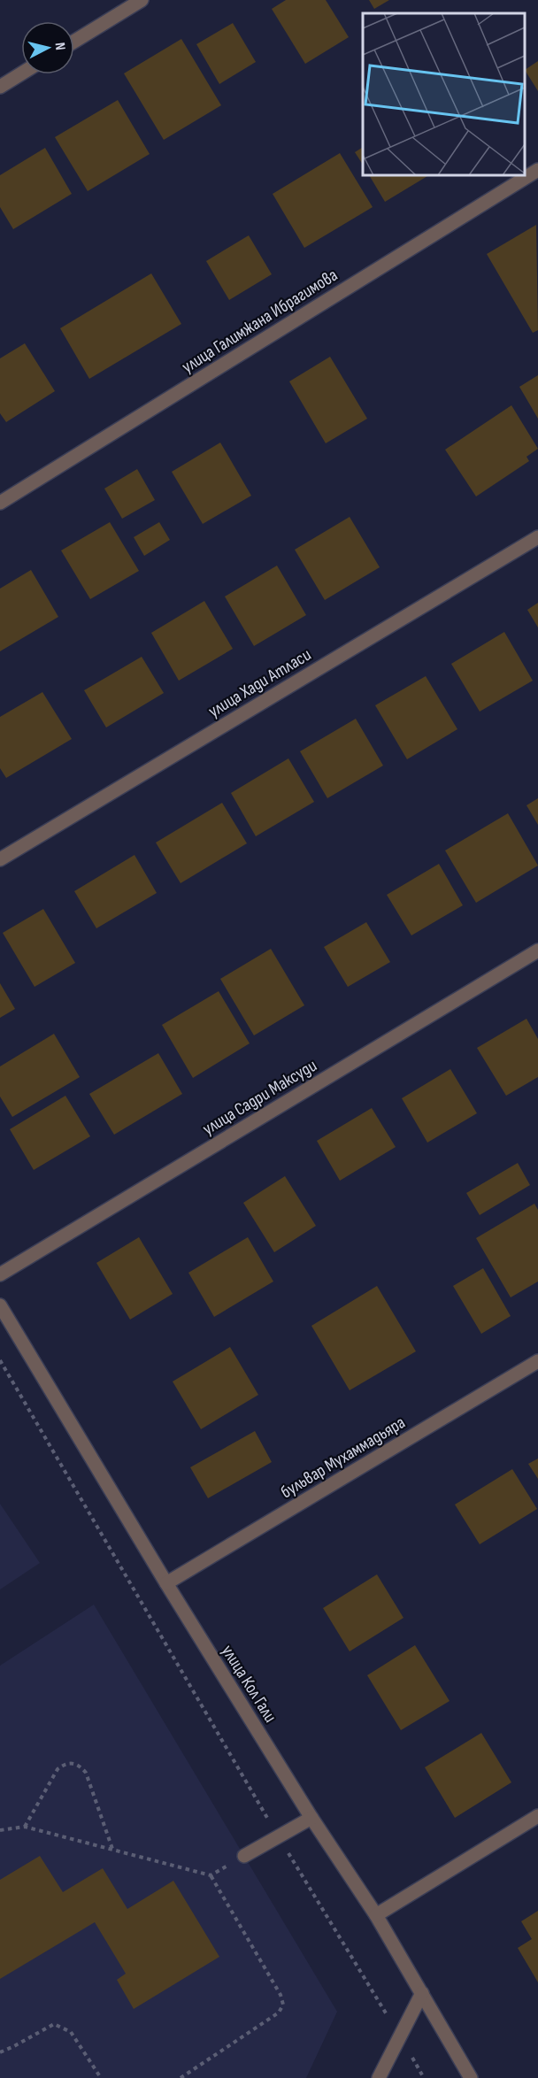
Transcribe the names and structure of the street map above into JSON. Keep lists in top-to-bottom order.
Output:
{
  "streets": {
    "street": [
      "улица Галимжана Ибрагимова",
      "улица Хади Атласи",
      "улица Садри Максуди",
      "бульвар Мухаммадьяра",
      "улица Кол Гали"
    ]
  },
  "crossings": [
    ["бульвар Мухаммадьяра", "улица Кол Гали"]
  ],
  "north": "right"
}
